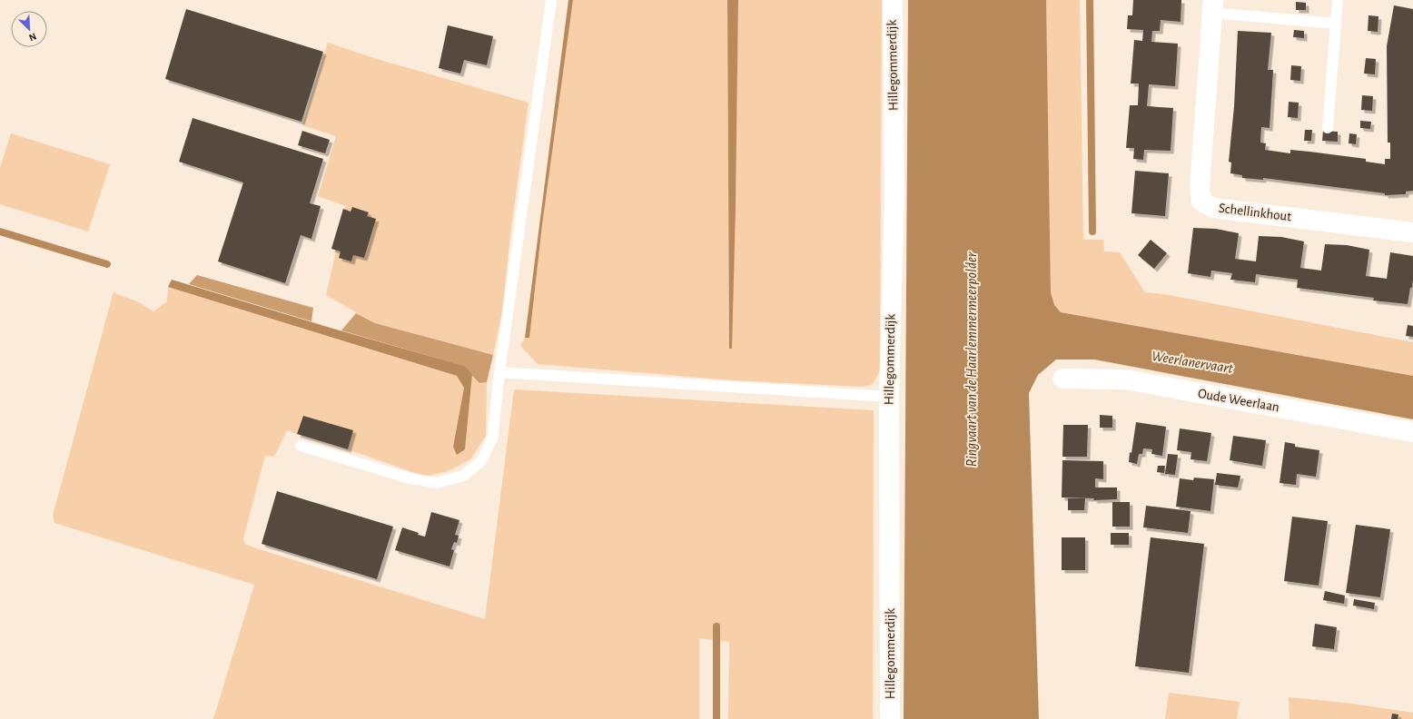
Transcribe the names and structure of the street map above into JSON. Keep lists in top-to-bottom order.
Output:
{
  "streets": {
    "street": ["Hillegommerdijk", "Schellinkhout", "Oude Weerlaan"]
  },
  "water": ["Ringvaart van de Haarlemmermeerpolder", "Weerlanervaart"],
  "north": "bottom right"
}
